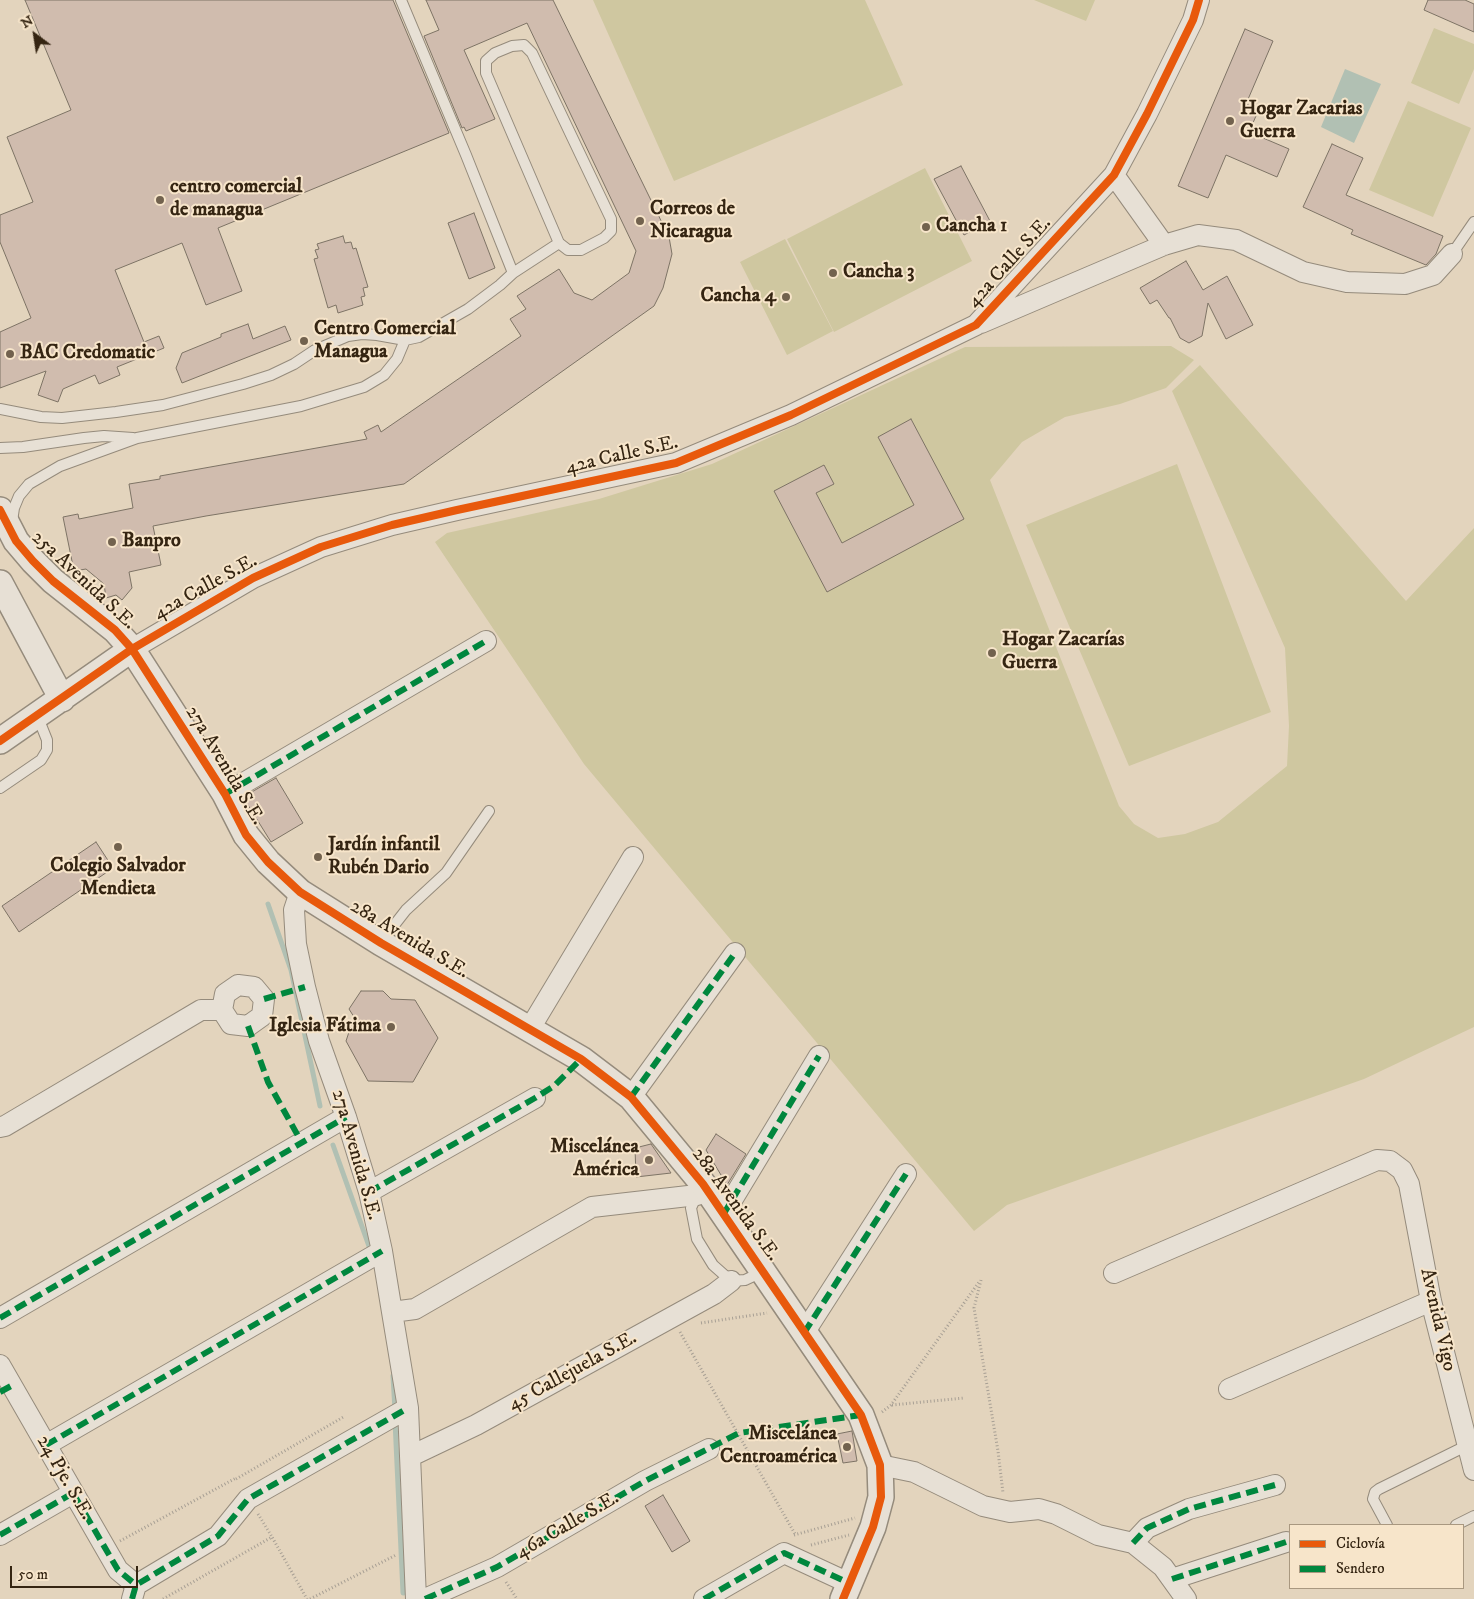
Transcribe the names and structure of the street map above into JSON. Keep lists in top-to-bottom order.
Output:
{
  "streets": {
    "street": [
      "42a Calle S.E.",
      "25a Avenida S.E.",
      "27a Avenida S.E.",
      "28a Avenida S.E.",
      "Avenida Vigo",
      "45 Callejuela S.E.",
      "24 Pje. S.E.",
      "46a Calle S.E."
    ]
  },
  "crossings": [
    ["42a Calle S.E.", "25a Avenida S.E."],
    ["42a Calle S.E.", "27a Avenida S.E."],
    ["25a Avenida S.E.", "27a Avenida S.E."],
    ["27a Avenida S.E.", "28a Avenida S.E."],
    ["27a Avenida S.E.", "45 Callejuela S.E."]
  ],
  "places": [
    "Hogar Zacarias Guerra",
    "centro comercial de managua",
    "Correos de Nicaragua",
    "Cancha 1",
    "Cancha 3",
    "Cancha 4",
    "Centro Comercial Managua",
    "BAC Credomatic",
    "Banpro",
    "Hogar Zacarías Guerra",
    "Colegio Salvador Mendieta",
    "Jardín infantil Rubén Dario",
    "Iglesia Fátima",
    "Miscelánea América",
    "Miscelánea Centroamérica"
  ],
  "legend": ["Ciclovía", "Sendero"],
  "scale_bar": "50 m",
  "north": "top left"
}
